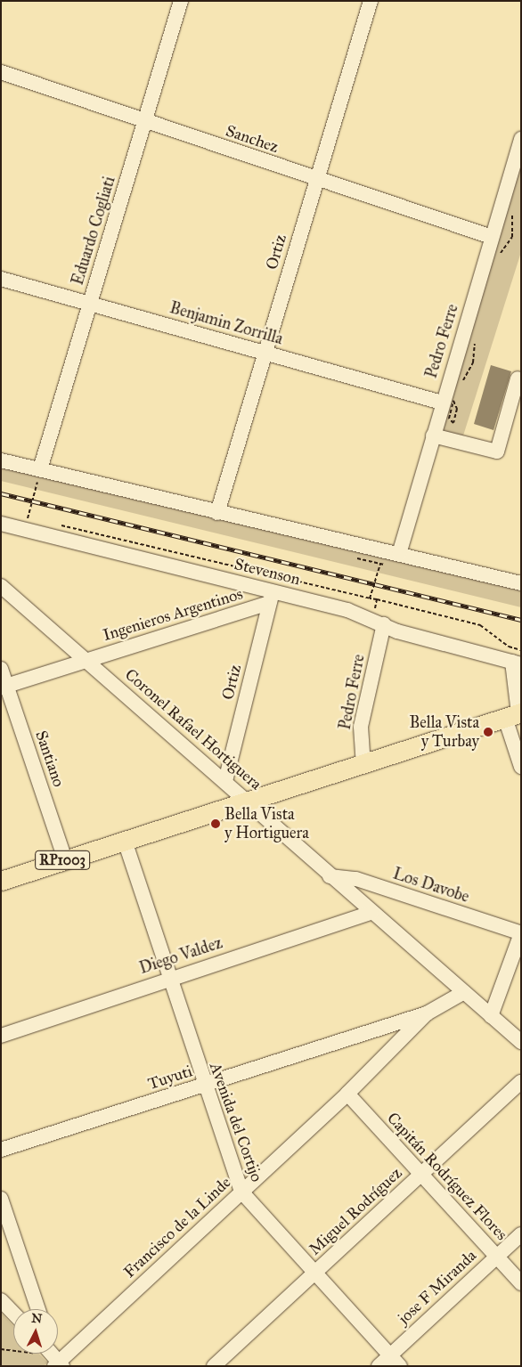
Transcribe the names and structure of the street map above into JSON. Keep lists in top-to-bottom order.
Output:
{
  "streets": {
    "main road": ["RP1003"],
    "street": [
      "Sanchez",
      "Eduardo Cogliati",
      "Ortiz",
      "Benjamin Zorrilla",
      "Pedro Ferre",
      "Stevenson",
      "Ingenieros Argentinos",
      "Coronel Rafael Hortiguera",
      "Santiano",
      "Los Davobe",
      "Diego Valdez",
      "Tuyuti",
      "Avenida del Cortijo",
      "Capitán Rodríguez Flores",
      "Miguel Rodríguez",
      "Francisco de la Linde",
      "jose F Miranda"
    ]
  },
  "crossings": [
    ["Sanchez", "Eduardo Cogliati"],
    ["Sanchez", "Ortiz"],
    ["Sanchez", "Pedro Ferre"],
    ["Eduardo Cogliati", "Benjamin Zorrilla"],
    ["Ortiz", "Benjamin Zorrilla"],
    ["Ortiz", "Stevenson"],
    ["Ortiz", "Ingenieros Argentinos"],
    ["Ortiz", "Coronel Rafael Hortiguera"],
    ["Benjamin Zorrilla", "Pedro Ferre"],
    ["Pedro Ferre", "Stevenson"],
    ["Pedro Ferre", "RP1003"],
    ["Stevenson", "Ingenieros Argentinos"],
    ["Ingenieros Argentinos", "Coronel Rafael Hortiguera"],
    ["Ingenieros Argentinos", "Santiano"],
    ["Coronel Rafael Hortiguera", "RP1003"],
    ["Coronel Rafael Hortiguera", "Los Davobe"],
    ["Coronel Rafael Hortiguera", "Diego Valdez"],
    ["Coronel Rafael Hortiguera", "Francisco de la Linde"],
    ["Santiano", "RP1003"],
    ["RP1003", "Avenida del Cortijo"],
    ["Diego Valdez", "Avenida del Cortijo"],
    ["Tuyuti", "Avenida del Cortijo"],
    ["Tuyuti", "Francisco de la Linde"],
    ["Avenida del Cortijo", "Miguel Rodríguez"],
    ["Avenida del Cortijo", "Francisco de la Linde"],
    ["Avenida del Cortijo", "jose F Miranda"],
    ["Capitán Rodríguez Flores", "Miguel Rodríguez"],
    ["Capitán Rodríguez Flores", "Francisco de la Linde"],
    ["Capitán Rodríguez Flores", "jose F Miranda"]
  ],
  "places": ["Bella Vista y Turbay", "Bella Vista y Hortiguera"],
  "north": "top"
}
